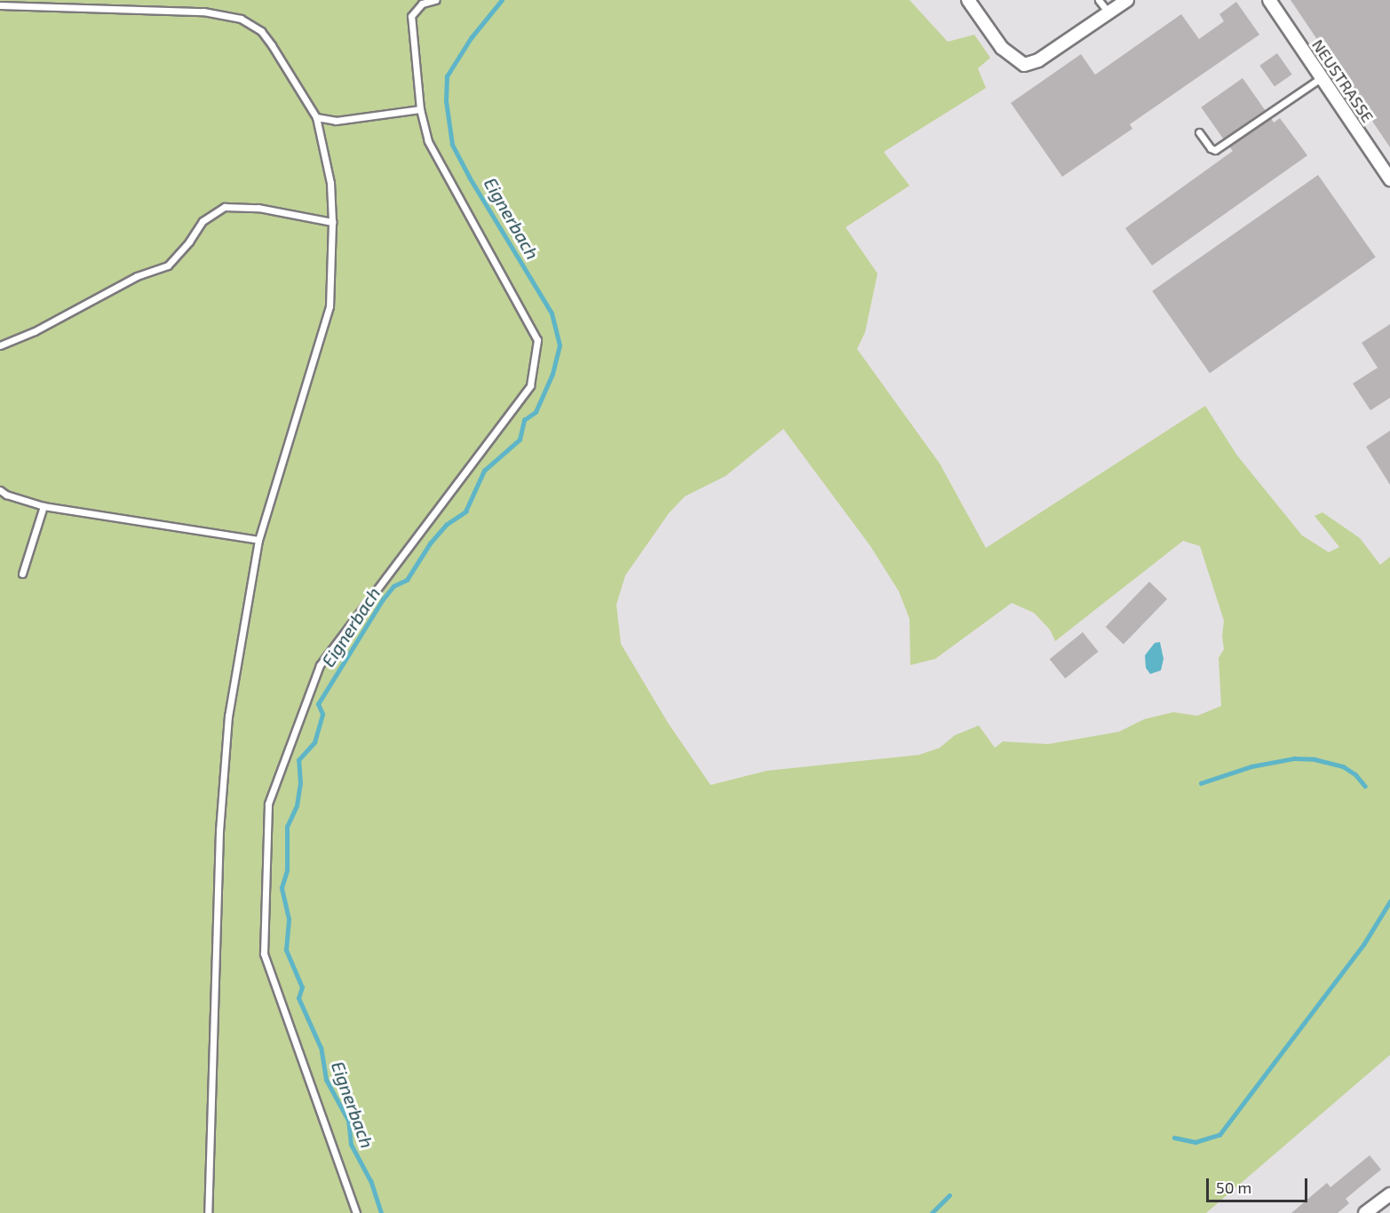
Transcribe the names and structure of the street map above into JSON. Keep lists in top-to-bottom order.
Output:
{
  "streets": {
    "street": ["NEUSTRASSE"]
  },
  "water": ["Eignerbach"],
  "scale_bar": "50 m"
}
